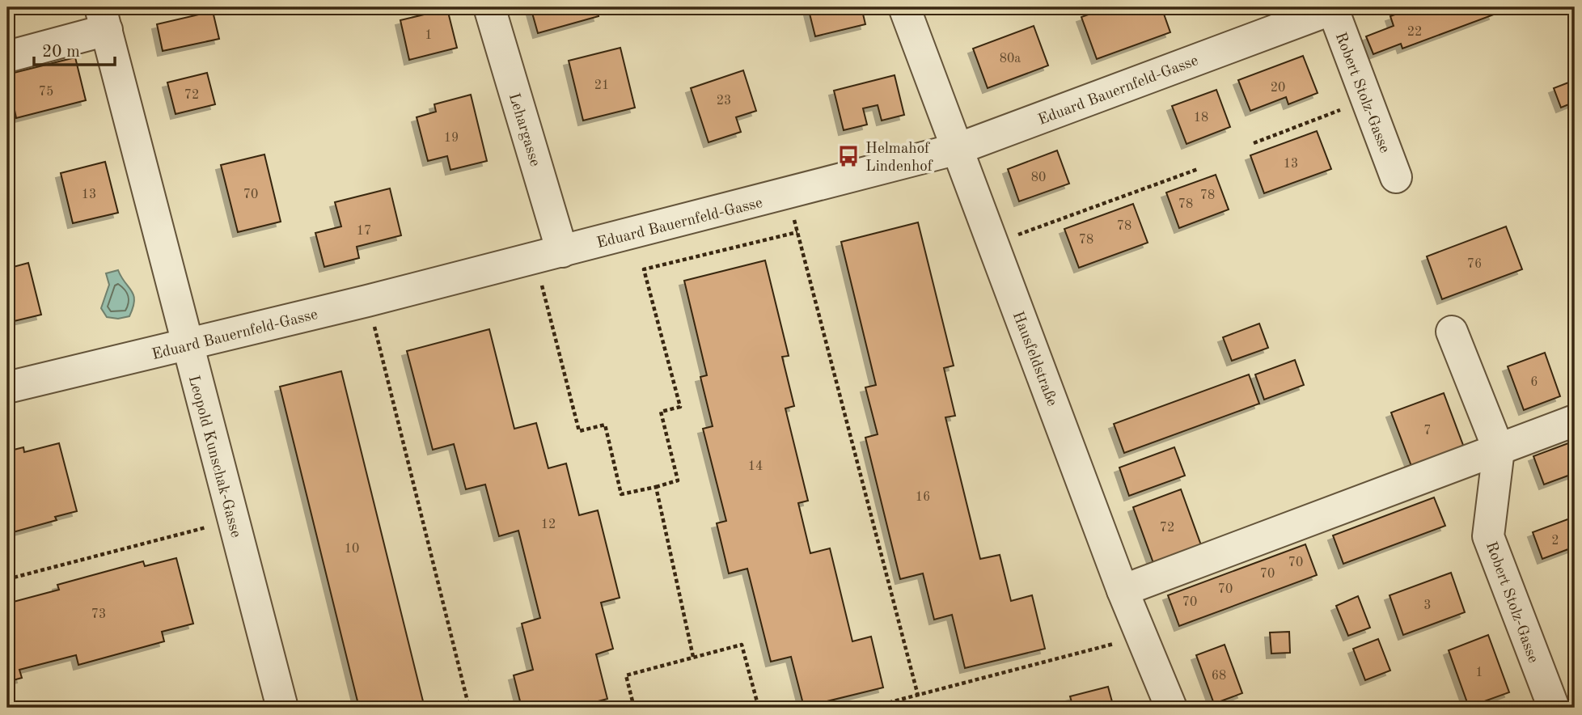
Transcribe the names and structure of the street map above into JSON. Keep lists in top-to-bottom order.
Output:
{
  "streets": {
    "street": [
      "Eduard Bauernfeld-Gasse",
      "Robert Stolz-Gasse",
      "Lehargasse",
      "Hausfeldstraße",
      "Leopold Kunschak-Gasse"
    ]
  },
  "crossings": [
    ["Eduard Bauernfeld-Gasse", "Robert Stolz-Gasse"],
    ["Eduard Bauernfeld-Gasse", "Lehargasse"],
    ["Eduard Bauernfeld-Gasse", "Hausfeldstraße"],
    ["Eduard Bauernfeld-Gasse", "Leopold Kunschak-Gasse"]
  ],
  "places": {
    "bus stop": ["Helmahof Lindenhof"]
  },
  "house_numbers": [
    "22",
    "1",
    "80a",
    "21",
    "20",
    "75",
    "72",
    "23",
    "18",
    "19",
    "13",
    "80",
    "13",
    "70",
    "78",
    "78",
    "78",
    "17",
    "78",
    "76",
    "6",
    "7",
    "14",
    "16",
    "12",
    "72",
    "2",
    "10",
    "70",
    "70",
    "70",
    "70",
    "3",
    "73",
    "1",
    "68"
  ],
  "scale_bar": "20 m"
}
